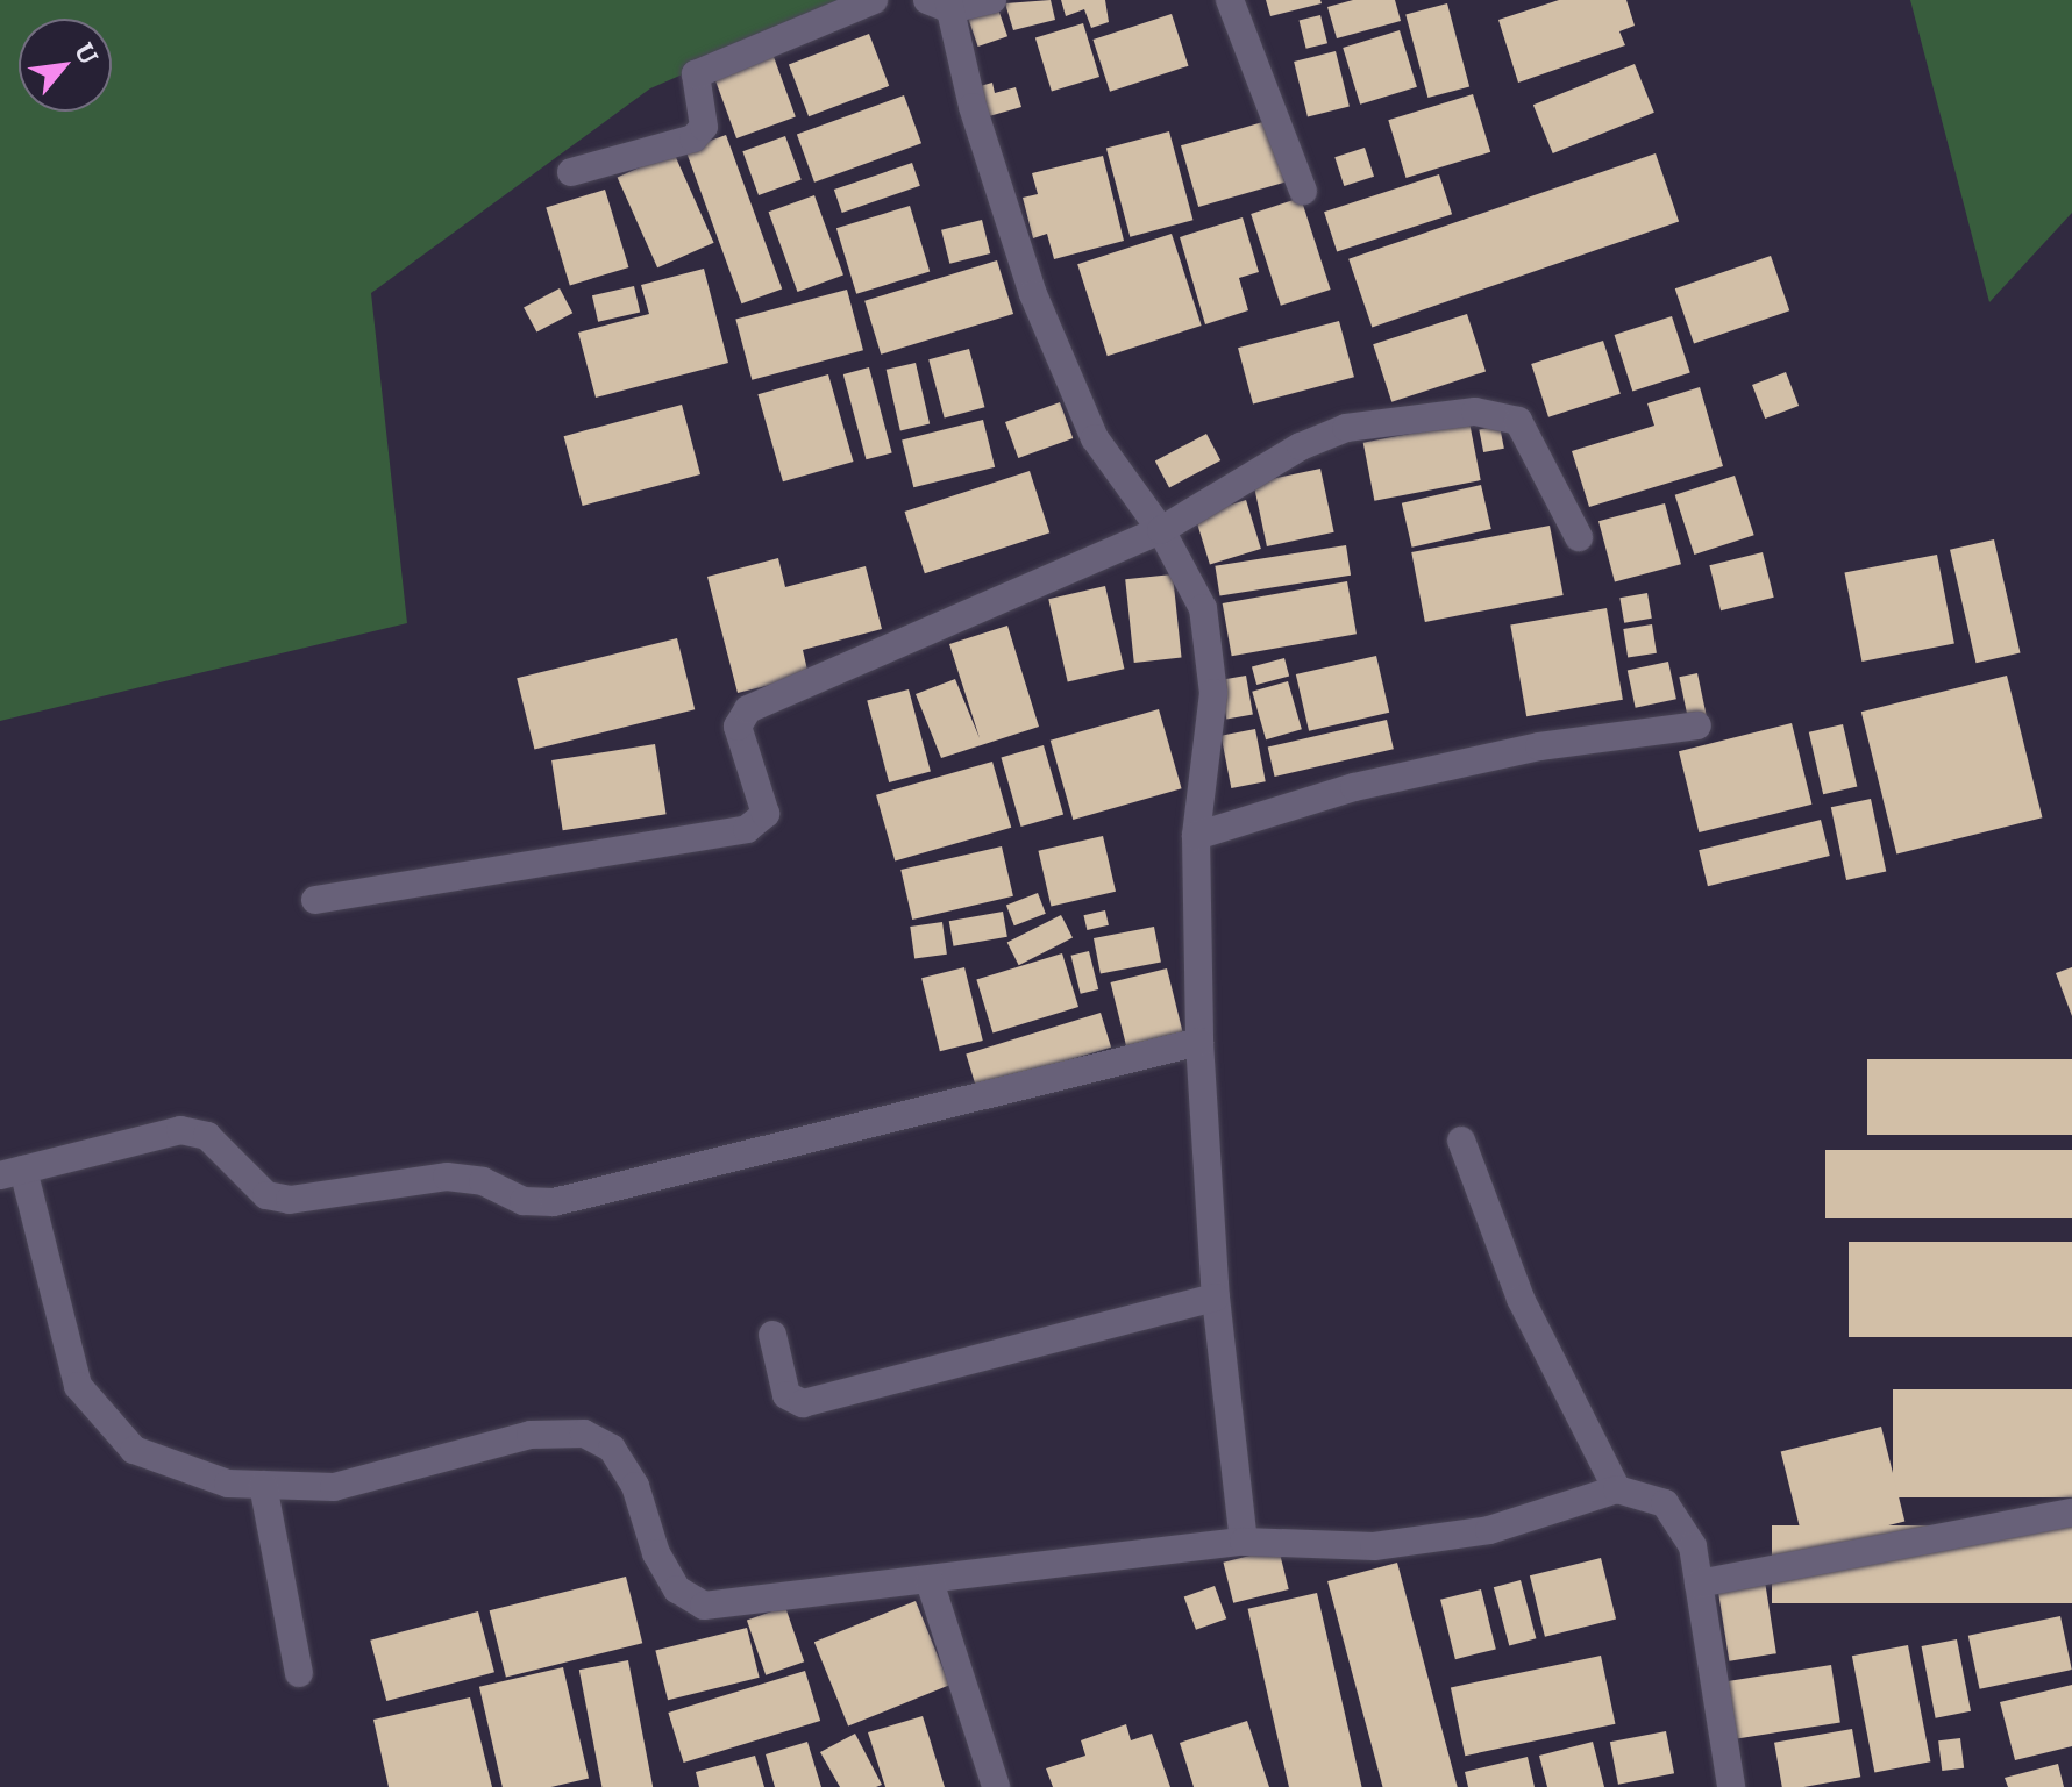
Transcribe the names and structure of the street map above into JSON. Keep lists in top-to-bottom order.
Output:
{
  "north": "top right"
}
